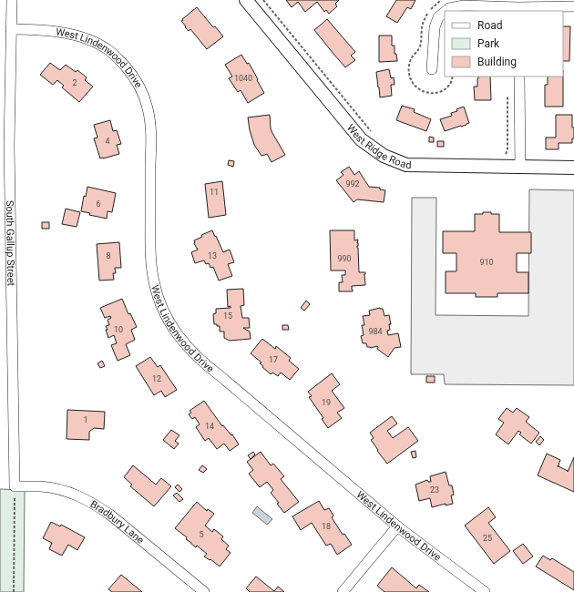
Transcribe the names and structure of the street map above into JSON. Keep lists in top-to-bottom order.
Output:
{
  "streets": {
    "street": [
      "West Lindenwood Drive",
      "West Ridge Road",
      "South Gallup Street",
      "Bradbury Lane"
    ]
  },
  "crossings": [
    ["West Lindenwood Drive", "South Gallup Street"],
    ["South Gallup Street", "Bradbury Lane"]
  ],
  "house_numbers": [
    "1040",
    "2",
    "4",
    "992",
    "11",
    "6",
    "8",
    "13",
    "990",
    "910",
    "15",
    "10",
    "984",
    "17",
    "12",
    "19",
    "1",
    "14",
    "23",
    "18",
    "5",
    "25"
  ],
  "legend": ["Road", "Park", "Building"]
}
